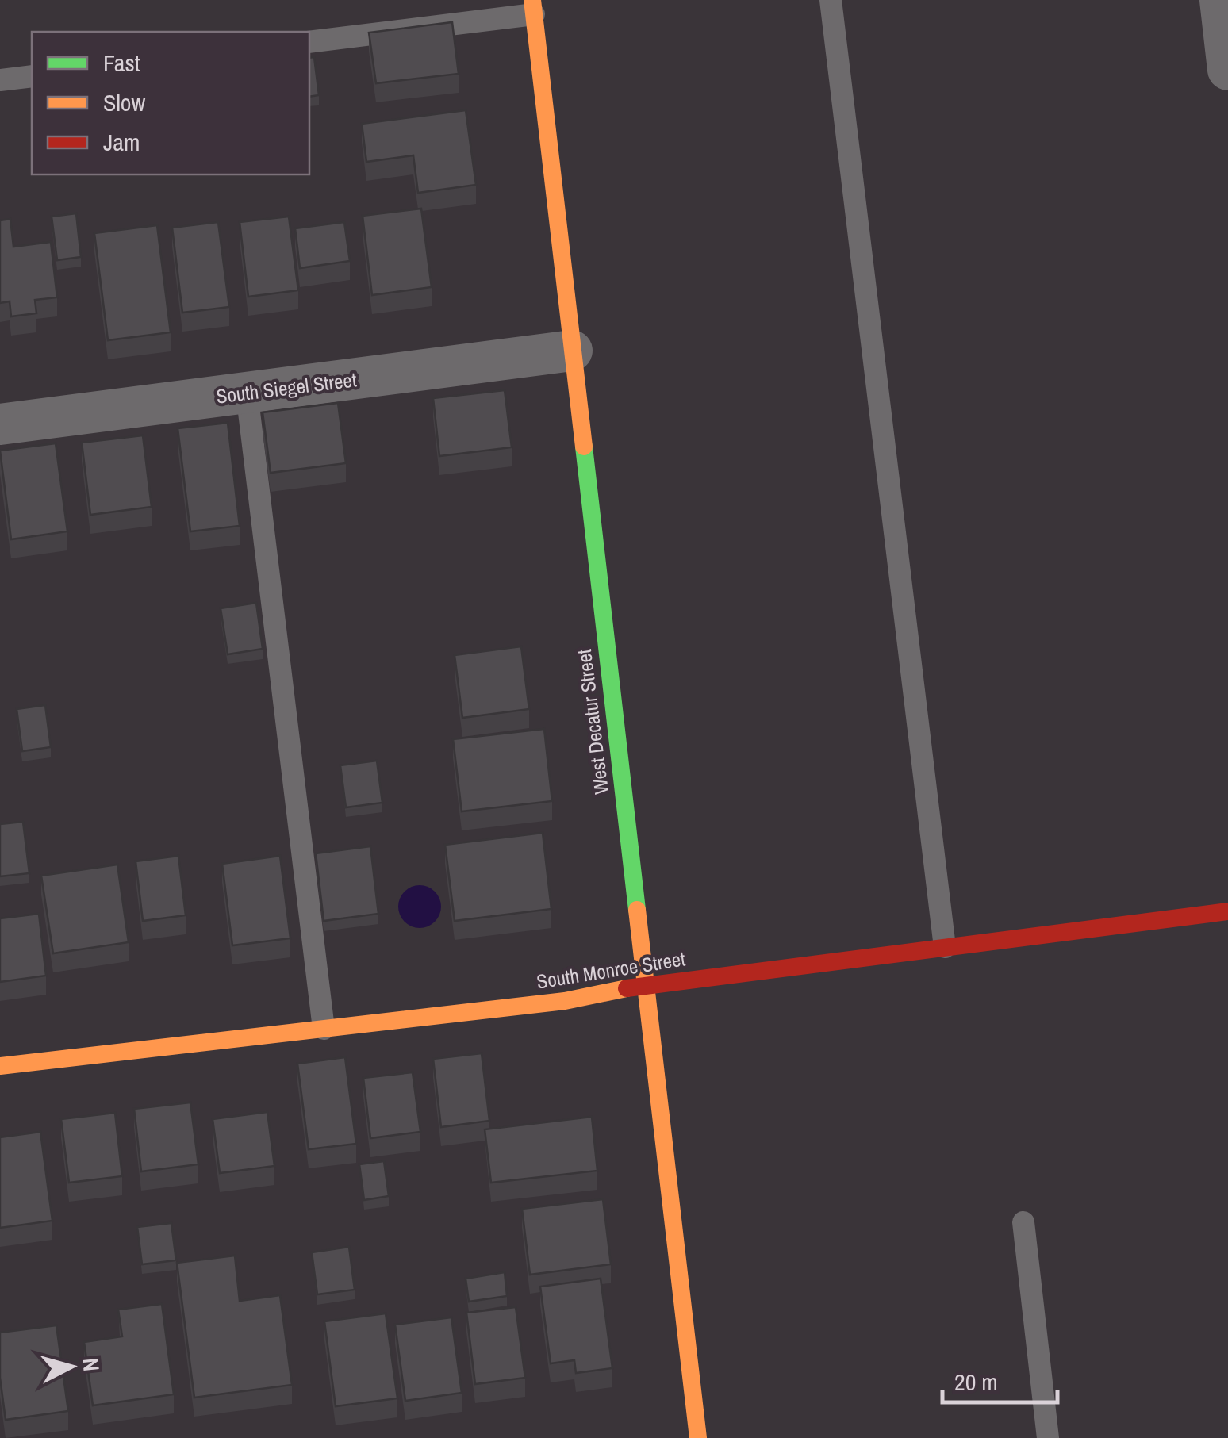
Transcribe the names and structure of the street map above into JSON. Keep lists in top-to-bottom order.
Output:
{
  "streets": {
    "street": ["South Siegel Street", "West Decatur Street", "South Monroe Street"]
  },
  "crossings": [
    ["South Siegel Street", "West Decatur Street"],
    ["West Decatur Street", "South Monroe Street"]
  ],
  "legend": ["Fast", "Slow", "Jam"],
  "scale_bar": "20 m",
  "north": "right"
}
